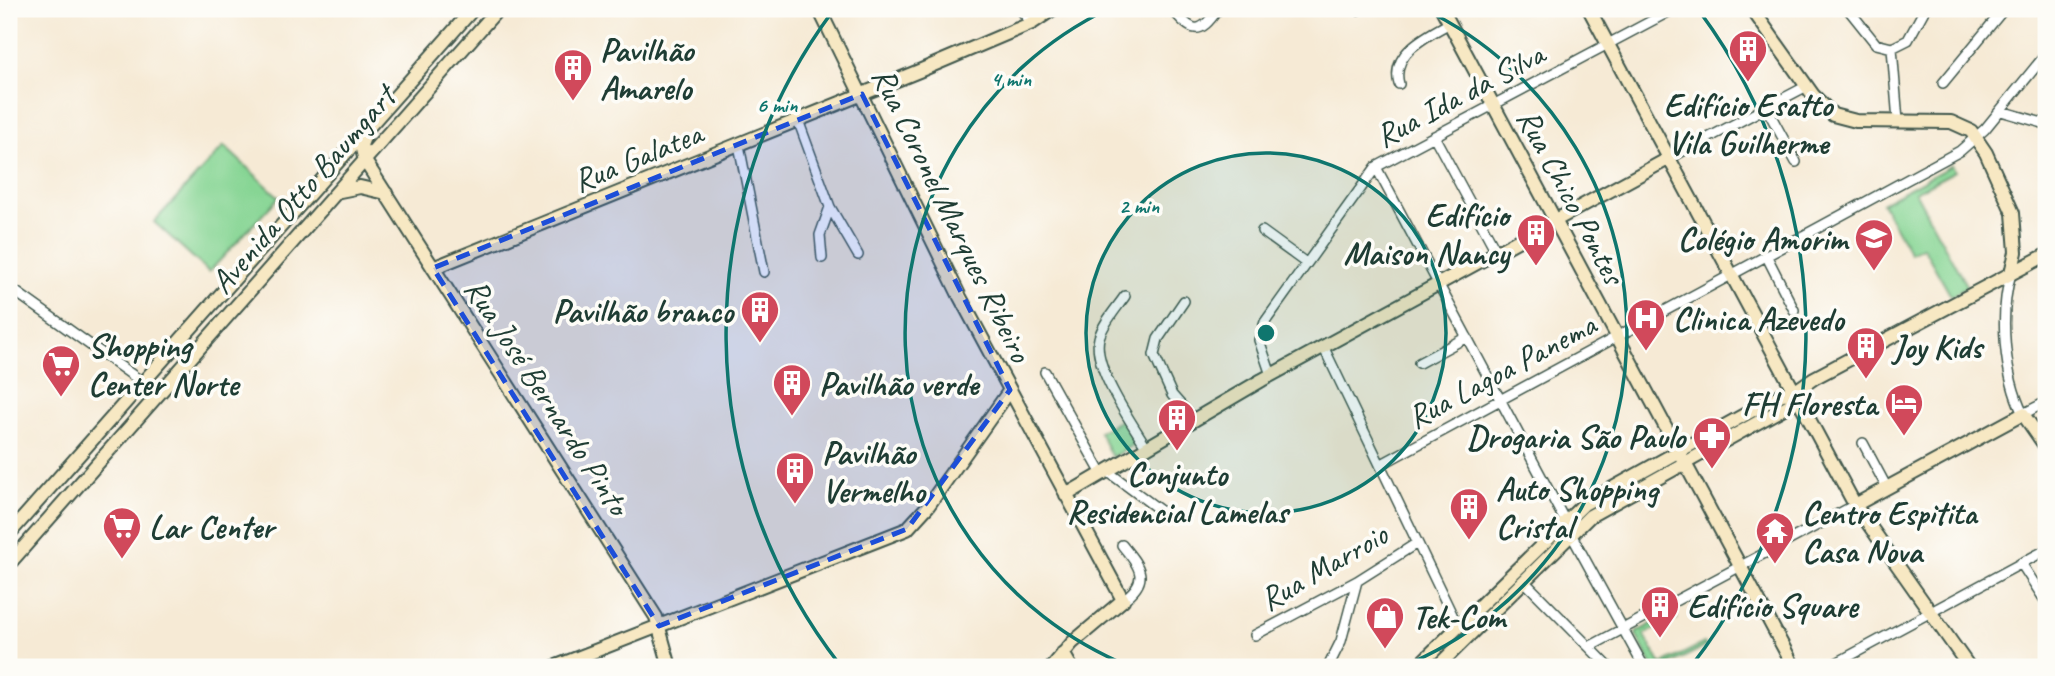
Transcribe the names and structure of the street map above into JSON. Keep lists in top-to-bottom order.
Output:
{
  "streets": {
    "main road": [
      "Rua Galatea",
      "Avenida Otto Baumgart",
      "Rua Chico Pontes",
      "Rua Coronel Marques Ribeiro",
      "Rua José Bernardo Pinto"
    ],
    "street": ["Rua Ida da Silva", "Rua Lagoa Panema", "Rua Marroio"]
  },
  "crossings": [
    ["Rua Ida da Silva", "Rua Chico Pontes"],
    ["Rua Galatea", "Rua Coronel Marques Ribeiro"],
    ["Rua Galatea", "Rua José Bernardo Pinto"],
    ["Avenida Otto Baumgart", "Rua José Bernardo Pinto"],
    ["Rua Chico Pontes", "Rua Lagoa Panema"],
    ["Rua Coronel Marques Ribeiro", "Rua José Bernardo Pinto"]
  ],
  "places": {
    "building": [
      "Edifício Esatto Vila Guilherme",
      "Pavilhão Amarelo",
      "Edifício Maison Nancy",
      "Pavilhão branco",
      "Joy Kids",
      "Pavilhão verde",
      "Conjunto Residencial Lamelas",
      "Pavilhão Vermelho",
      "Auto Shopping Cristal",
      "Edifício Square"
    ],
    "school or university": ["Colégio Amorim"],
    "hospital": ["Clinica Azevedo"],
    "supermarket": ["Shopping Center Norte", "Lar Center"],
    "hotel": ["FH Floresta"],
    "pharmacy": ["Drogaria São Paulo"],
    "temple": ["Centro Espitita Casa Nova"],
    "shop": ["Tek-Com"]
  },
  "rings": ["4 min", "6 min", "2 min"]
}
